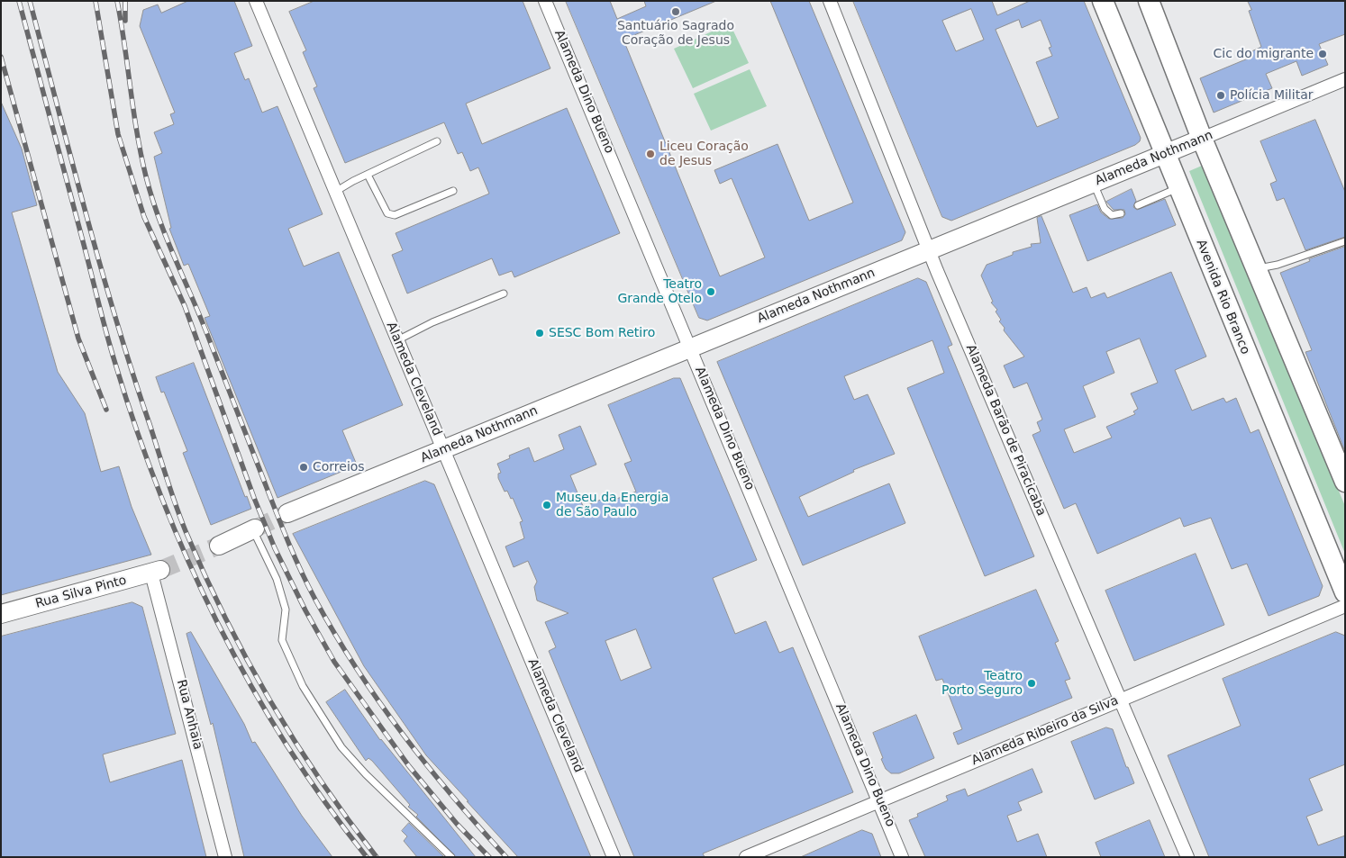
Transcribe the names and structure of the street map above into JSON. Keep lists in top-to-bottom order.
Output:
{
  "streets": {
    "main road": ["Avenida Rio Branco"],
    "street": [
      "Alameda Dino Bueno",
      "Alameda Nothmann",
      "Alameda Cleveland",
      "Alameda Barão de Piracicaba",
      "Rua Silva Pinto",
      "Rua Anhaia",
      "Alameda Ribeiro da Silva"
    ]
  },
  "crossings": [
    ["Alameda Dino Bueno", "Alameda Nothmann"],
    ["Alameda Dino Bueno", "Alameda Ribeiro da Silva"],
    ["Alameda Nothmann", "Avenida Rio Branco"],
    ["Alameda Nothmann", "Alameda Cleveland"],
    ["Alameda Nothmann", "Alameda Barão de Piracicaba"],
    ["Alameda Barão de Piracicaba", "Alameda Ribeiro da Silva"],
    ["Rua Silva Pinto", "Rua Anhaia"]
  ],
  "places": [
    "Santuário Sagrado Coração de Jesus",
    "Cic do migrante",
    "Polícia Militar",
    "Liceu Coração de Jesus",
    "Teatro Grande Otelo",
    "SESC Bom Retiro",
    "Correios",
    "Museu da Energia de São Paulo",
    "Teatro Porto Seguro"
  ]
}
